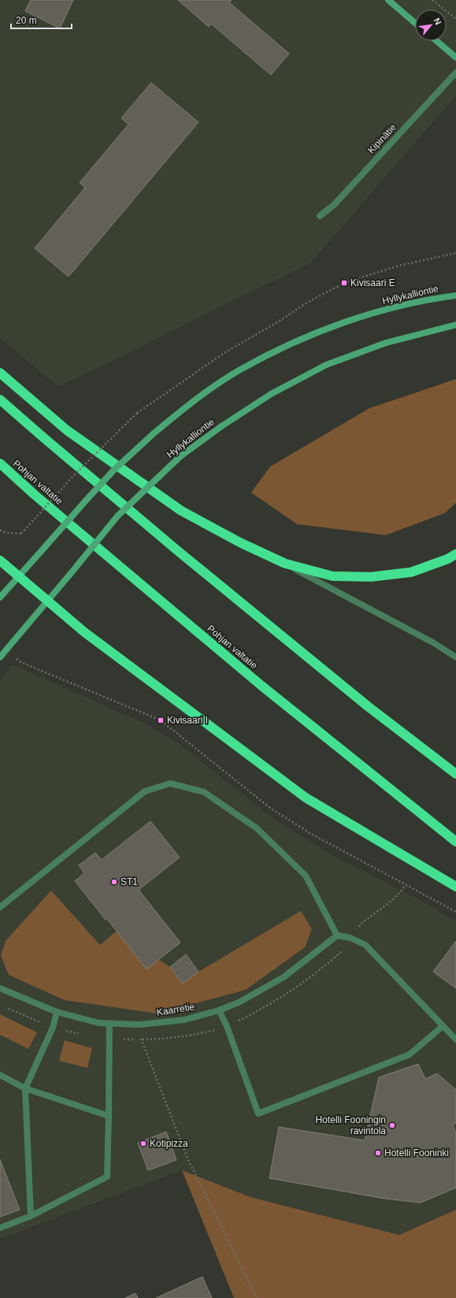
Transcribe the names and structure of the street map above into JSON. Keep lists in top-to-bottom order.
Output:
{
  "streets": {
    "highway": ["Pohjan valtatie"],
    "main road": ["Hyllykalliontie"],
    "street": ["Kipinätie", "Kaarretie"]
  },
  "places": {
    "transit": ["Kivisaari E", "Kivisaari I"],
    "other": [
      "ST1",
      "Hotelli Fooningin ravintola",
      "Kotipizza",
      "Hotelli Fooninki"
    ]
  },
  "scale_bar": "20 m",
  "north": "top right"
}
